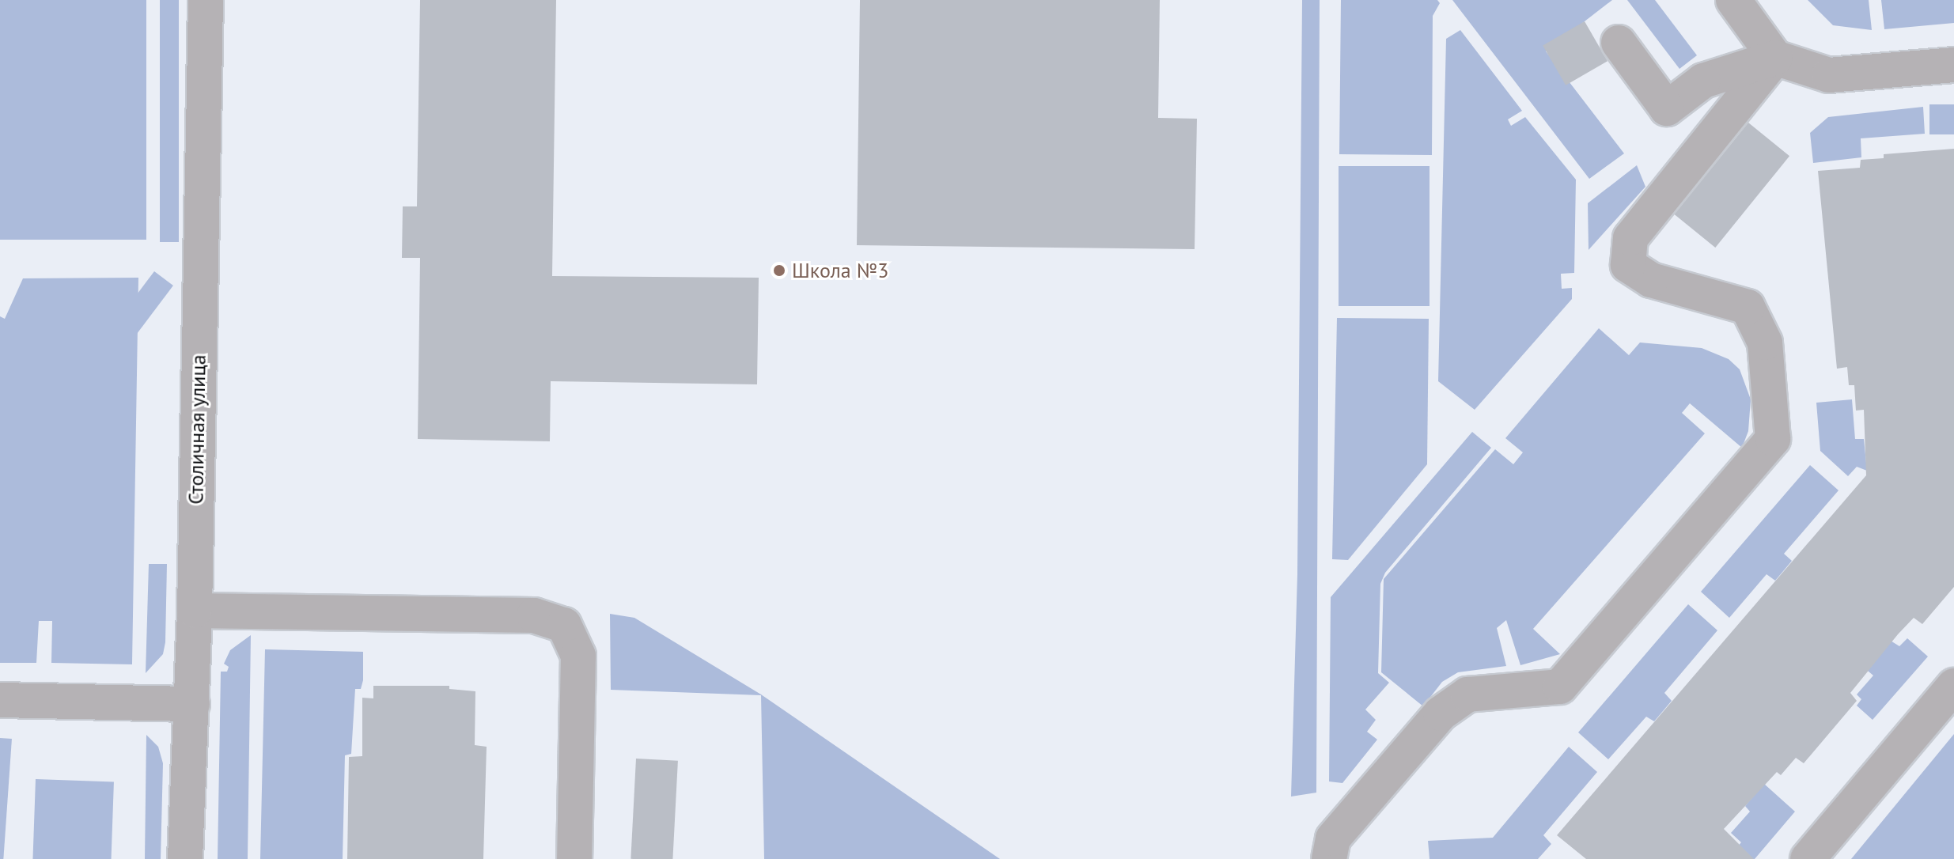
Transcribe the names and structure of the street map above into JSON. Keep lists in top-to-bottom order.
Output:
{
  "streets": {
    "street": ["Столичная улица"]
  },
  "places": ["Школа №3"]
}
